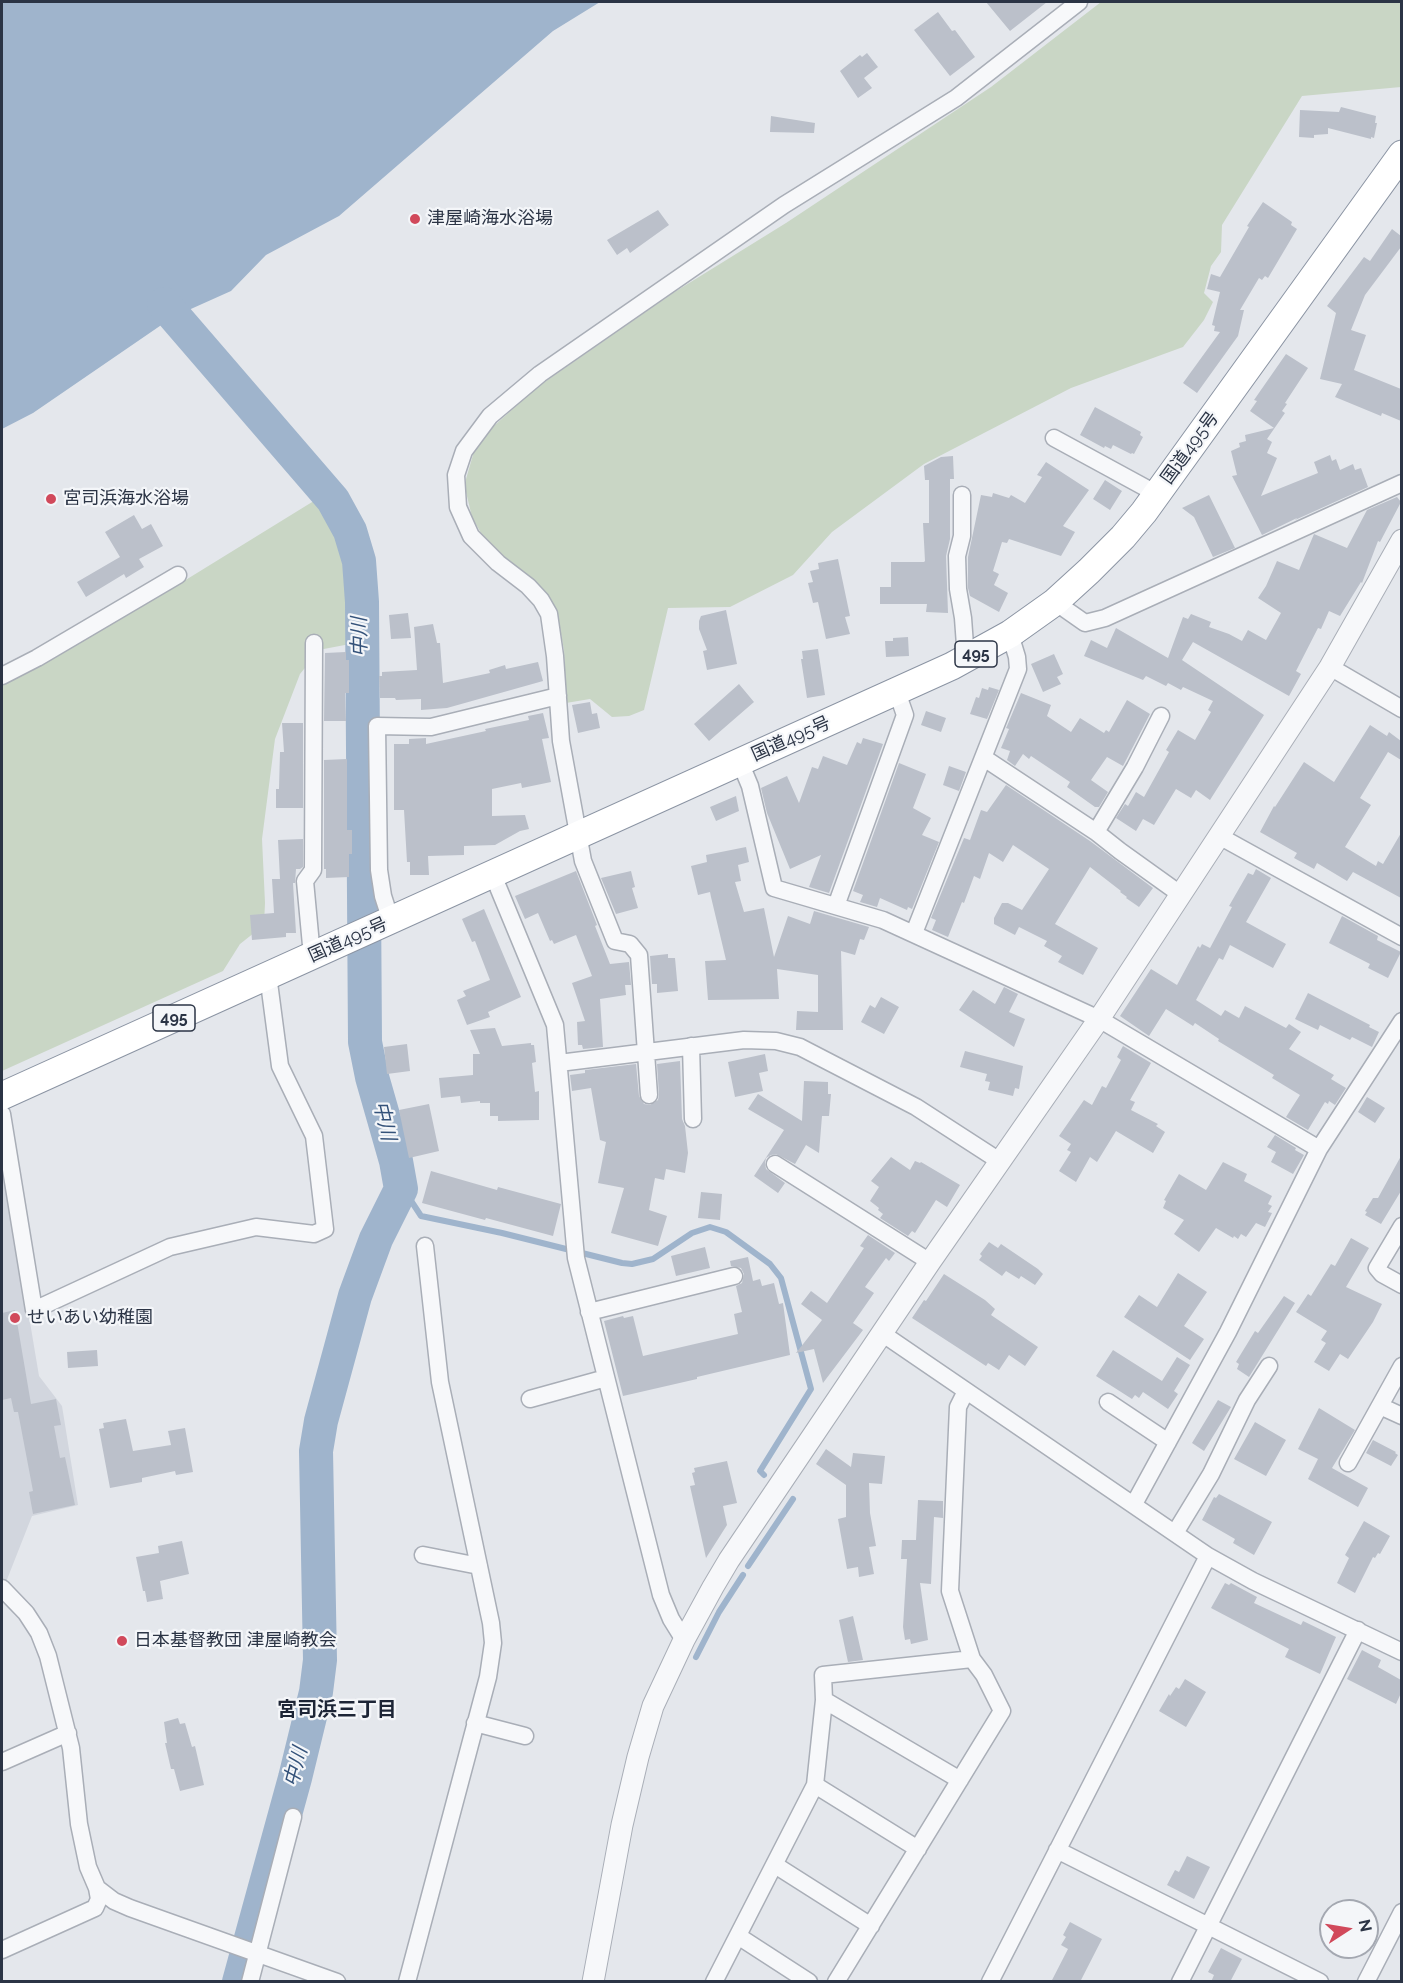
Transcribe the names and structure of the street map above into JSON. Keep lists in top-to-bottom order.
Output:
{
  "streets": {
    "highway": ["国道495号", "495"]
  },
  "districts": ["宮司浜三丁目"],
  "water": ["中川"],
  "places": [
    "津屋崎海水浴場",
    "宮司浜海水浴場",
    "せいあい幼稚園",
    "日本基督教団 津屋崎教会"
  ],
  "north": "right"
}
